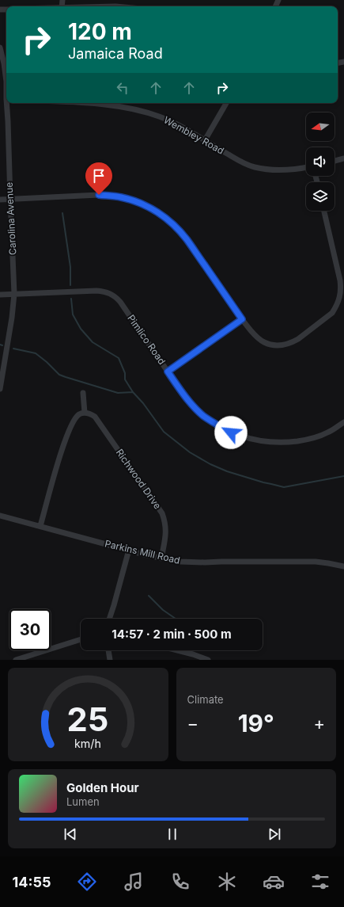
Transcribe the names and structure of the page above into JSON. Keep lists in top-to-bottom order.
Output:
{
  "streets": {
    "street": [
      "Wembley Road",
      "Carolina Avenue",
      "Pimlico Road",
      "Richwood Drive",
      "Parkins Mill Road"
    ]
  },
  "crossings": [
    ["Carolina Avenue", "Pimlico Road"],
    ["Richwood Drive", "Parkins Mill Road"]
  ],
  "north": "left",
  "page": {
    "turn": ["120 m", "Jamaica Road"],
    "limit": "30",
    "trip": "14:57 · 2 min · 500 m",
    "tile": "Climate",
    "heat": ["−", "19°", "+"],
    "song": ["Golden Hour", "Lumen"],
    "tabs": "14:55",
    "gauge": ["25", "km/h"]
  }
}
